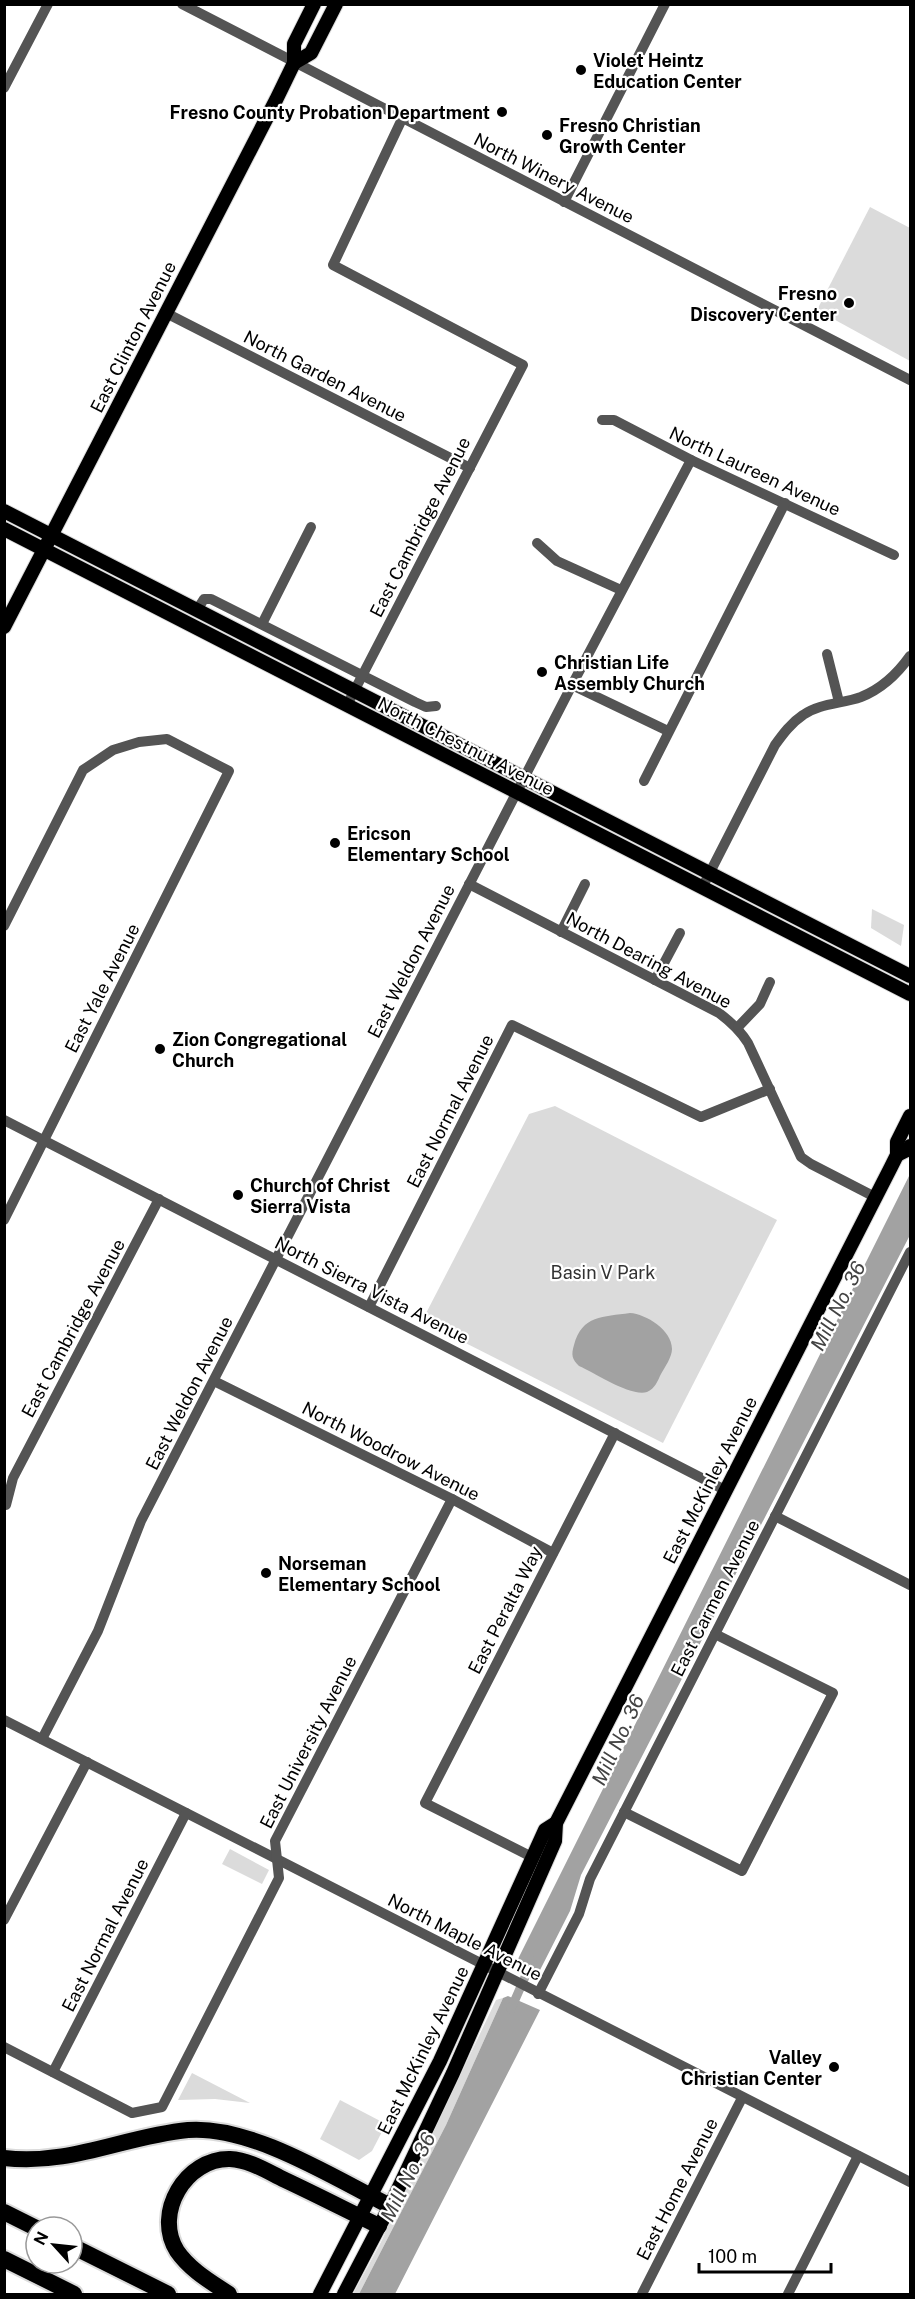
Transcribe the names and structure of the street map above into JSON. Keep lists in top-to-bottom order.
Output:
{
  "streets": {
    "main road": ["East Clinton Avenue", "North Chestnut Avenue", "East McKinley Avenue"],
    "street": [
      "North Winery Avenue",
      "North Garden Avenue",
      "North Laureen Avenue",
      "East Cambridge Avenue",
      "North Dearing Avenue",
      "East Weldon Avenue",
      "East Yale Avenue",
      "East Normal Avenue",
      "North Sierra Vista Avenue",
      "North Woodrow Avenue",
      "East Carmen Avenue",
      "East Peralta Way",
      "East University Avenue",
      "North Maple Avenue",
      "East Home Avenue"
    ]
  },
  "crossings": [
    ["North Winery Avenue", "East Clinton Avenue"],
    ["North Winery Avenue", "East Cambridge Avenue"],
    ["East Clinton Avenue", "North Garden Avenue"],
    ["East Clinton Avenue", "North Chestnut Avenue"],
    ["North Garden Avenue", "East Cambridge Avenue"],
    ["North Laureen Avenue", "East Weldon Avenue"],
    ["East Cambridge Avenue", "North Chestnut Avenue"],
    ["East Cambridge Avenue", "North Sierra Vista Avenue"],
    ["North Chestnut Avenue", "East Weldon Avenue"],
    ["North Dearing Avenue", "East Weldon Avenue"],
    ["North Dearing Avenue", "East Normal Avenue"],
    ["North Dearing Avenue", "East McKinley Avenue"],
    ["East Weldon Avenue", "North Sierra Vista Avenue"],
    ["East Weldon Avenue", "North Woodrow Avenue"],
    ["East Weldon Avenue", "North Maple Avenue"],
    ["East Yale Avenue", "North Sierra Vista Avenue"],
    ["East Normal Avenue", "North Sierra Vista Avenue"],
    ["East Normal Avenue", "East University Avenue"],
    ["East Normal Avenue", "North Maple Avenue"],
    ["North Sierra Vista Avenue", "East McKinley Avenue"],
    ["North Sierra Vista Avenue", "East Peralta Way"],
    ["North Woodrow Avenue", "East Peralta Way"],
    ["North Woodrow Avenue", "East University Avenue"],
    ["East McKinley Avenue", "East Peralta Way"],
    ["East McKinley Avenue", "North Maple Avenue"],
    ["East Carmen Avenue", "North Maple Avenue"],
    ["East University Avenue", "North Maple Avenue"],
    ["North Maple Avenue", "East Home Avenue"]
  ],
  "water": ["Mill No. 36"],
  "parks": ["Basin V Park"],
  "places": [
    "Violet Heintz Education Center",
    "Fresno County Probation Department",
    "Fresno Christian Growth Center",
    "Fresno Discovery Center",
    "Christian Life Assembly Church",
    "Ericson Elementary School",
    "Zion Congregational Church",
    "Church of Christ Sierra Vista",
    "Norseman Elementary School",
    "Valley Christian Center"
  ],
  "scale_bar": "100 m",
  "north": "top left"
}
